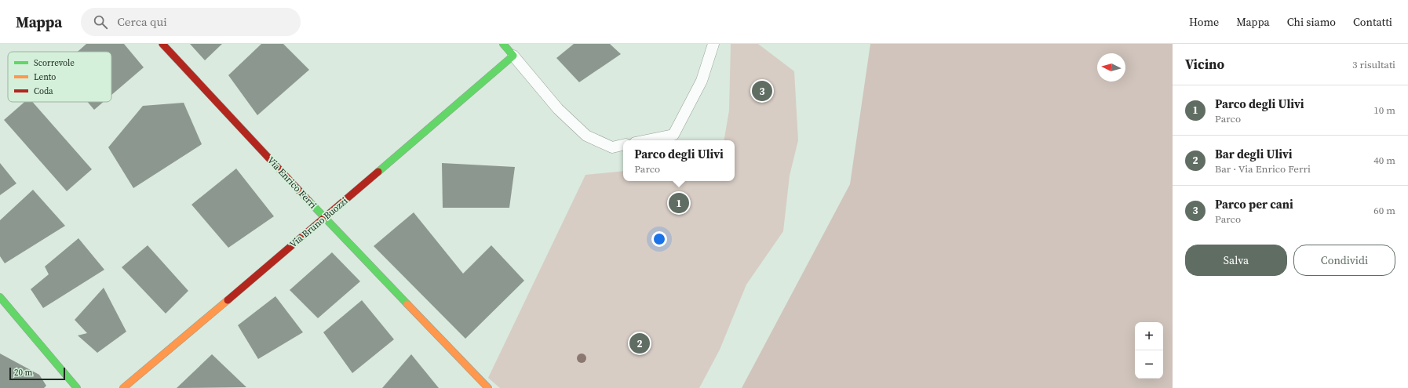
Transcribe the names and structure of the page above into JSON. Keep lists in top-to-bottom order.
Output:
{
  "streets": {
    "street": ["Via Enrico Ferri", "Via Bruno Buozzi"]
  },
  "crossings": [
    ["Via Enrico Ferri", "Via Bruno Buozzi"]
  ],
  "legend": ["Scorrevole", "Lento", "Coda"],
  "scale_bar": "20 m",
  "north": "left",
  "page": {
    "header": "Mappa",
    "search": "Cerca qui",
    "nav": [
      "Home",
      "Mappa",
      "Chi siamo",
      "Contatti"
    ],
    "heading": ["Vicino", "3 risultati"],
    "pins": ["3", "1", "2"],
    "list": [
      {
        "mark": "1",
        "name": "Parco degli Ulivi",
        "note": "Parco",
        "value": "10 m"
      },
      {
        "mark": "2",
        "name": "Bar degli Ulivi",
        "note": "Bar · Via Enrico Ferri",
        "value": "40 m"
      },
      {
        "mark": "3",
        "name": "Parco per cani",
        "note": "Parco",
        "value": "60 m"
      }
    ],
    "popup": ["Parco degli Ulivi", "Parco"],
    "buttons": ["Salva", "Condividi"],
    "map_buttons": ["+", "−"],
    "scale": "20 m"
  }
}
